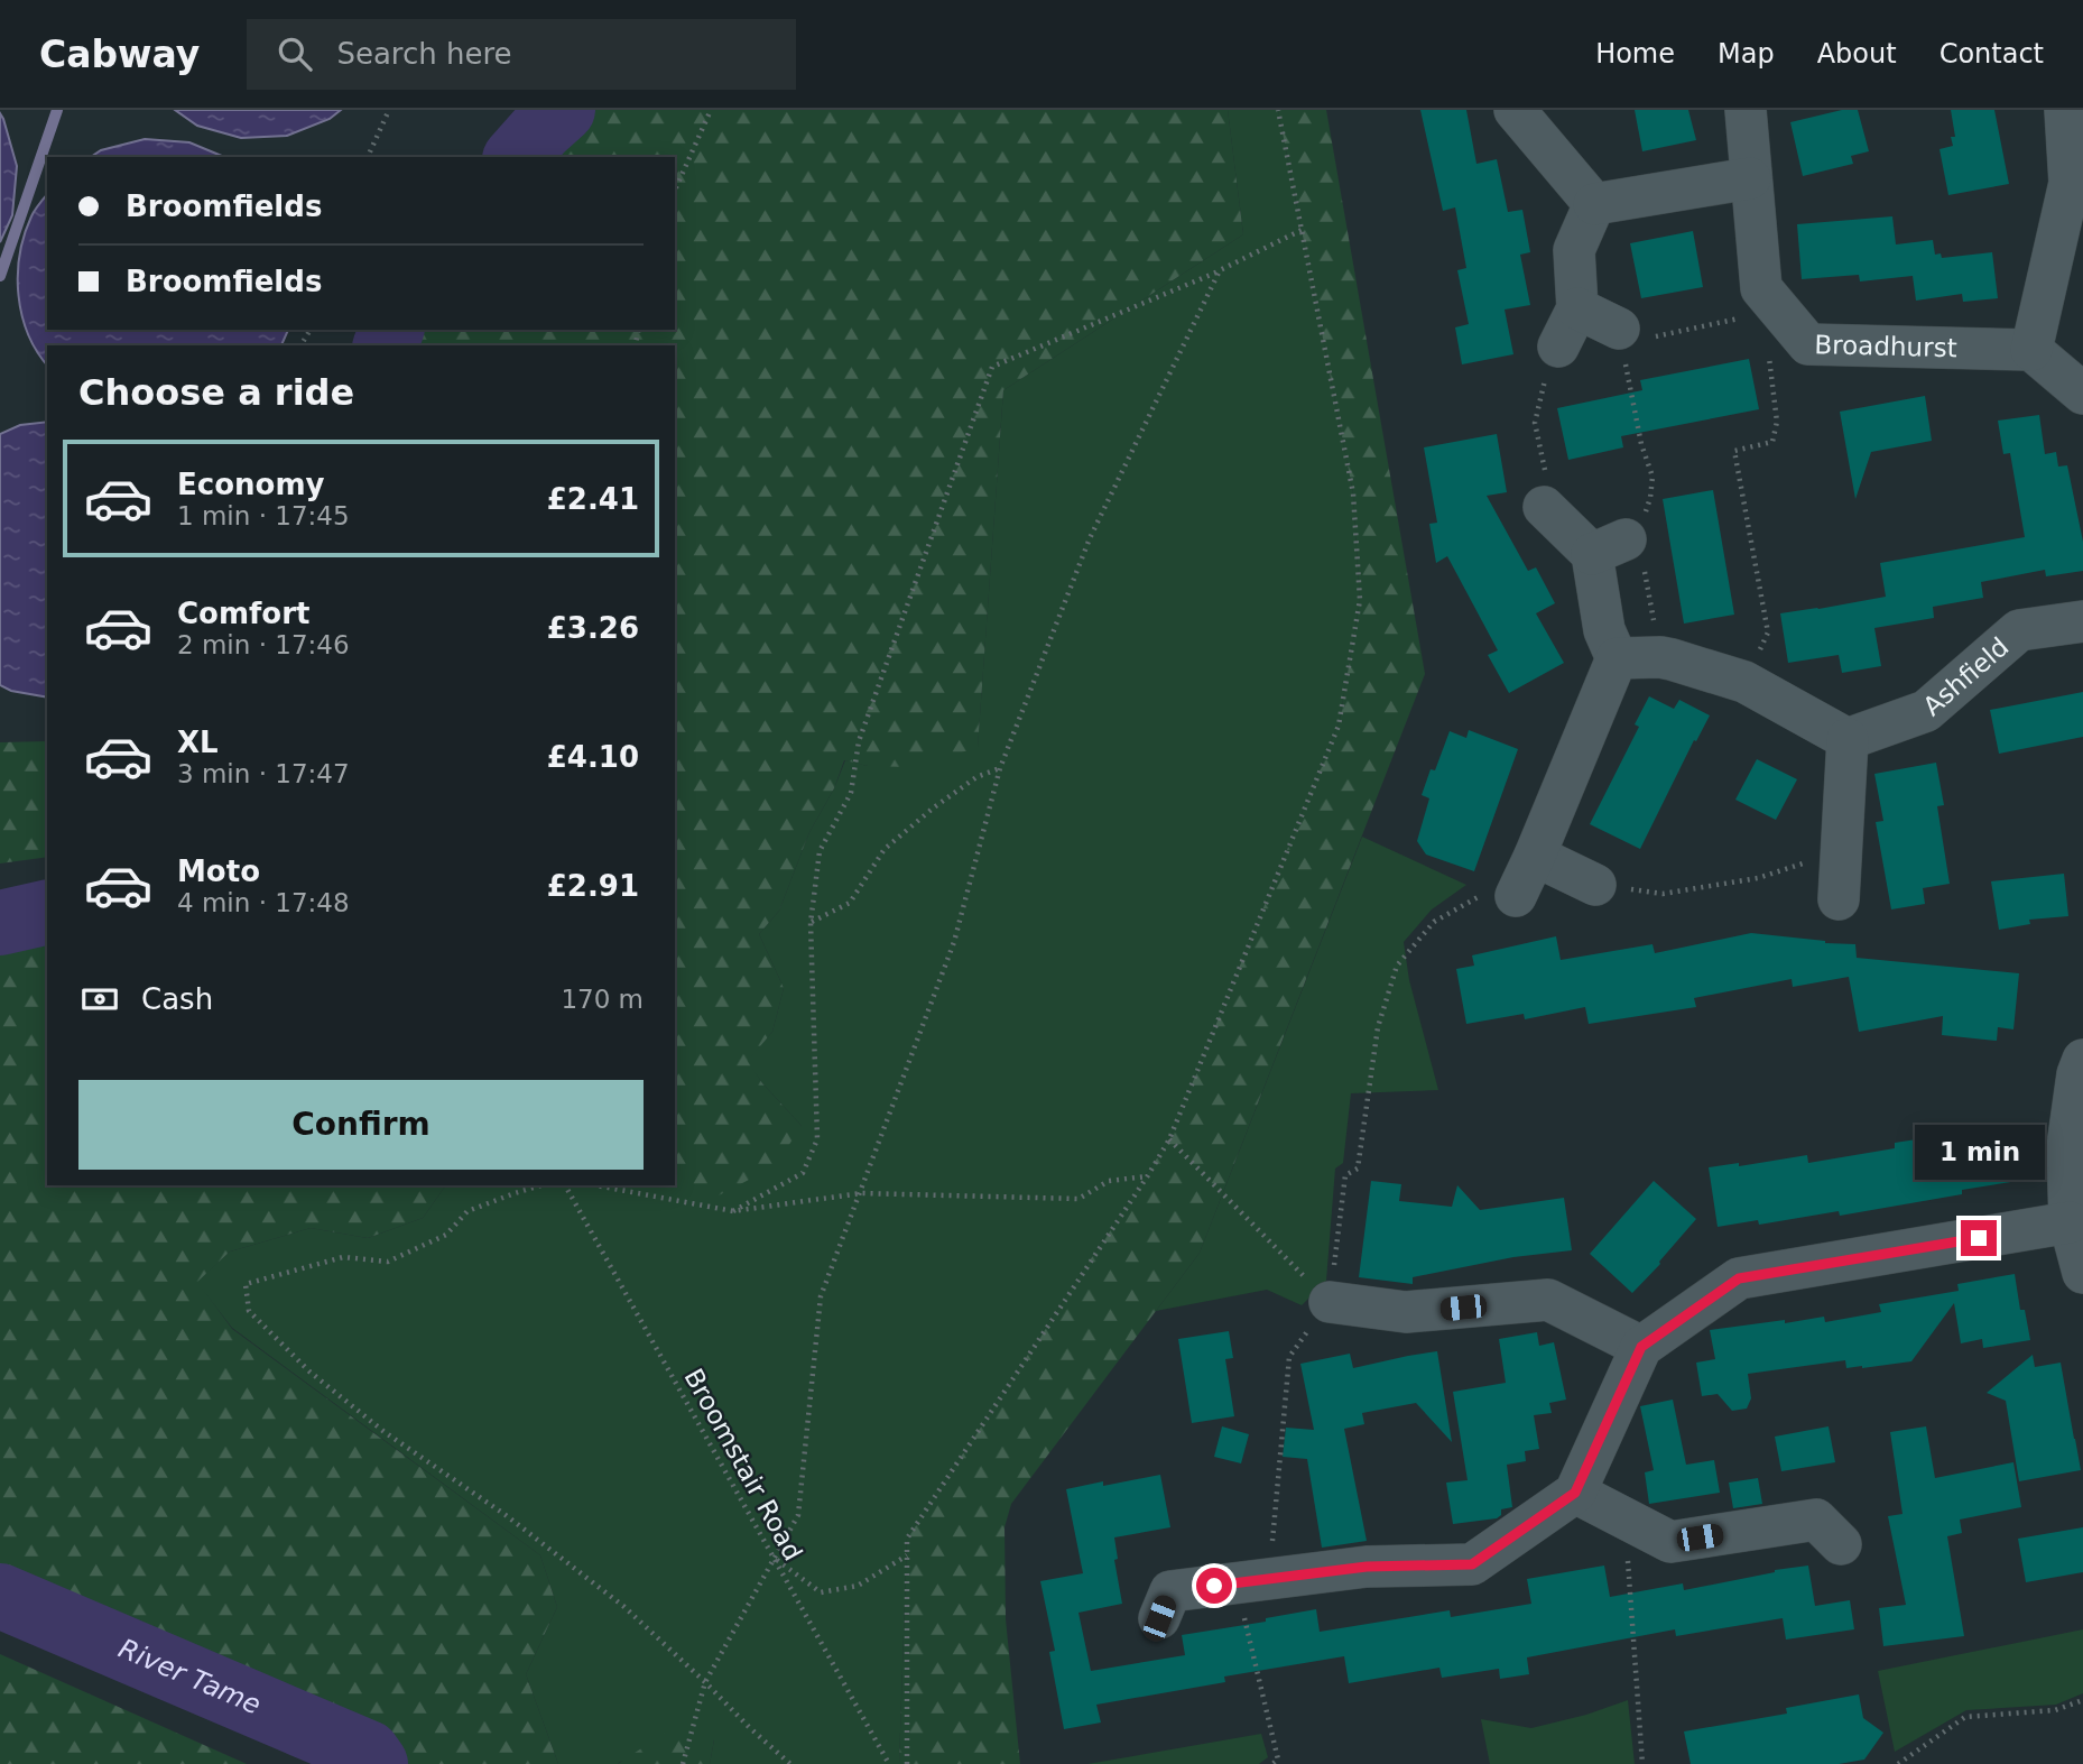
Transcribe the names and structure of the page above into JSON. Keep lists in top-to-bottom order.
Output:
{
  "streets": {
    "street": ["Broadhurst", "Ashfield"],
    "path": ["Broomstair Road"]
  },
  "water": ["River Tame"],
  "page": {
    "header": "Cabway",
    "search": "Search here",
    "nav": [
      "Home",
      "Map",
      "About",
      "Contact"
    ],
    "banner": ["Broomfields", "Broomfields"],
    "heading": "Choose a ride",
    "list": [
      {
        "name": "Economy",
        "note": "1 min · 17:45",
        "value": "£2.41"
      },
      {
        "name": "Comfort",
        "note": "2 min · 17:46",
        "value": "£3.26"
      },
      {
        "name": "XL",
        "note": "3 min · 17:47",
        "value": "£4.10"
      },
      {
        "name": "Moto",
        "note": "4 min · 17:48",
        "value": "£2.91"
      }
    ],
    "pay": ["Cash", "170 m"],
    "buttons": "Confirm",
    "bubble": "1 min"
  }
}
